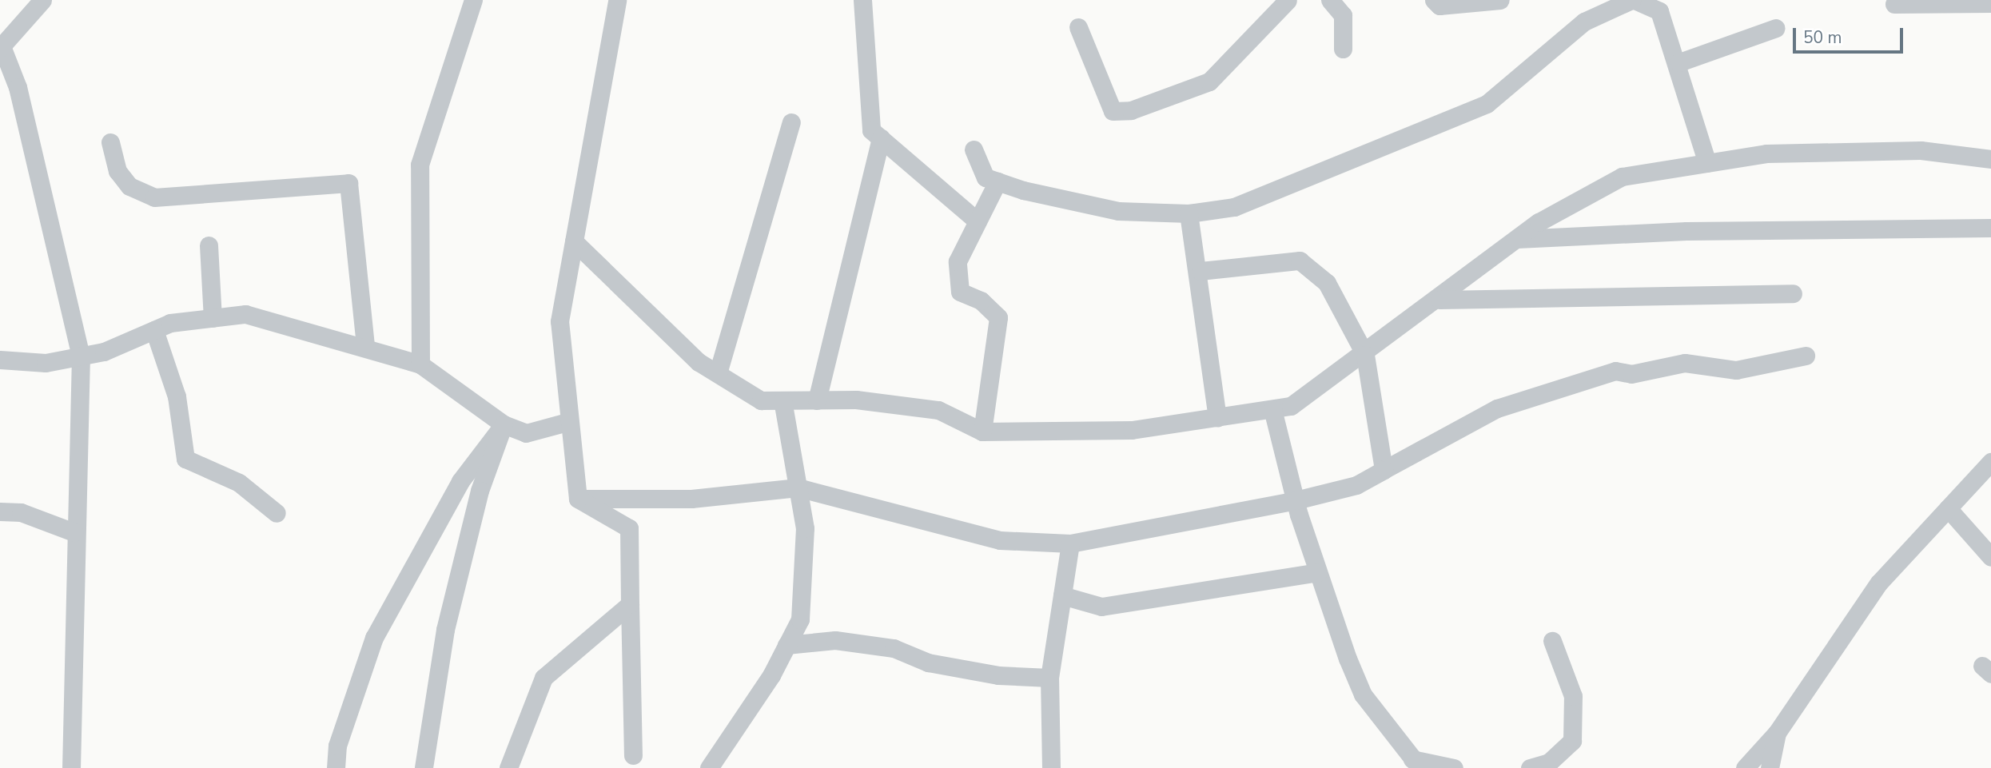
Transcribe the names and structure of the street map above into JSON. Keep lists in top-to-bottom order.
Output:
{
  "scale_bar": "50 m"
}
